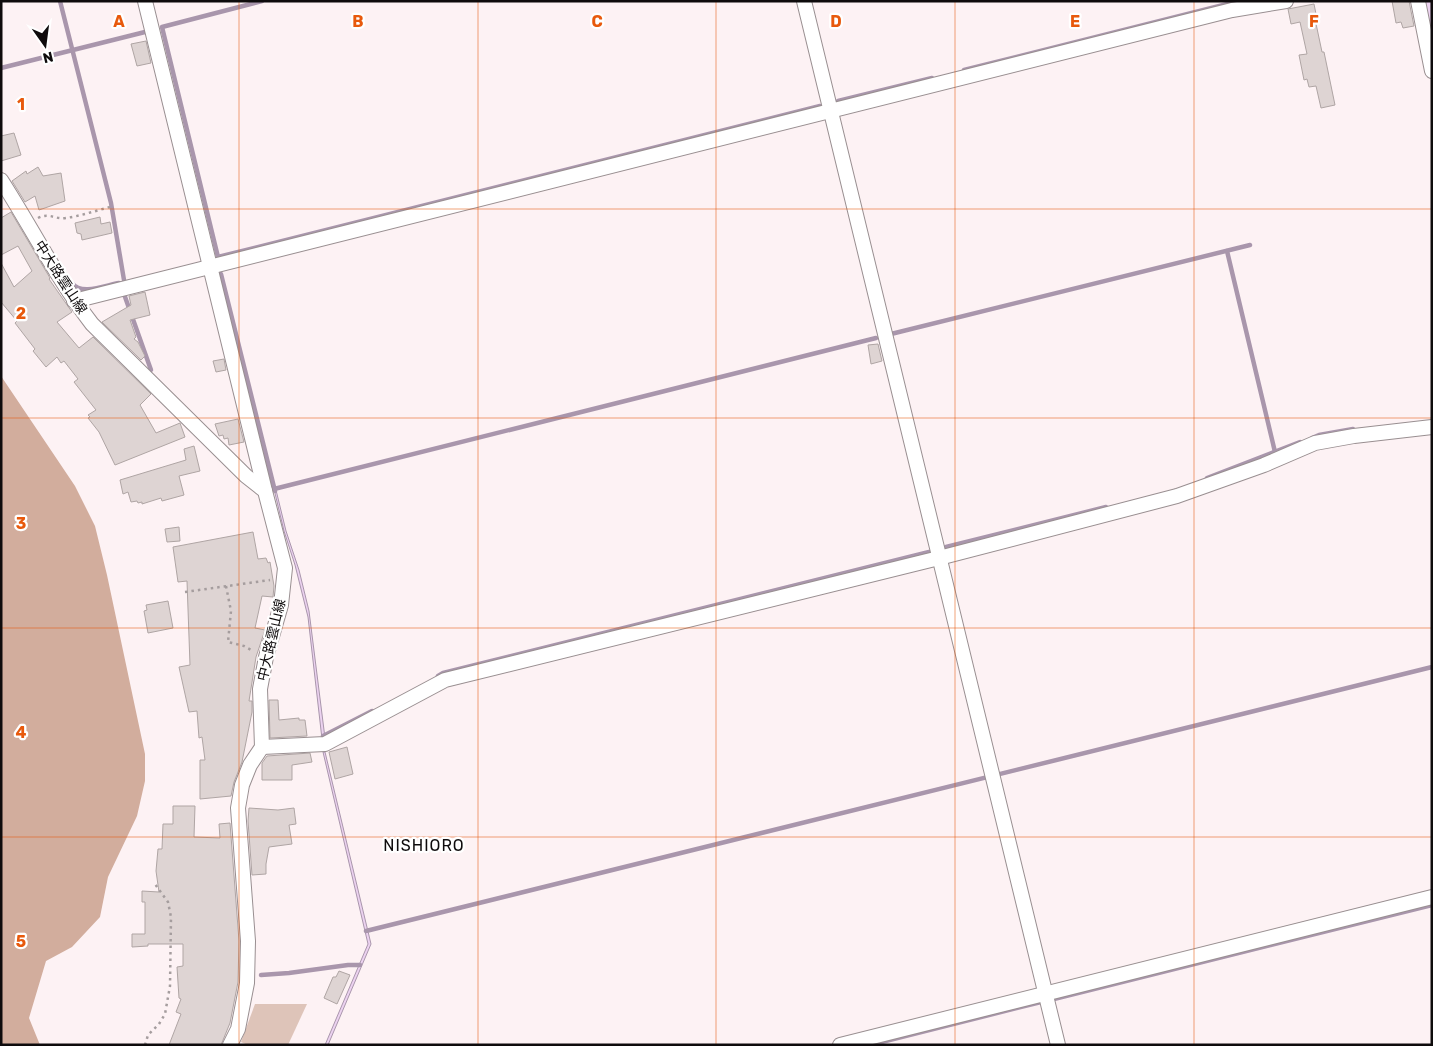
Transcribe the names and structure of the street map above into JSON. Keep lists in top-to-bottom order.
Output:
{
  "streets": {
    "street": ["中大路雲山線"]
  },
  "districts": ["NISHIORO"],
  "north": "bottom",
  "grid": {
    "columns": [
      "A",
      "B",
      "C",
      "D",
      "E",
      "F"
    ],
    "rows": [
      "1",
      "2",
      "3",
      "4",
      "5"
    ]
  }
}
